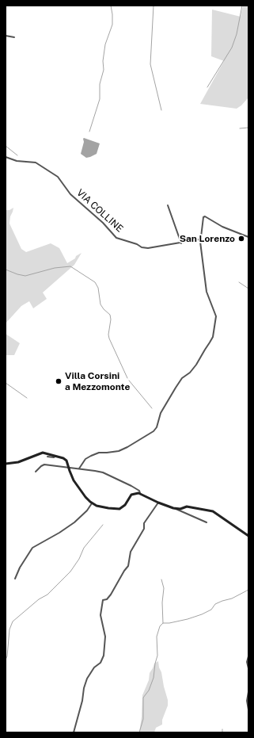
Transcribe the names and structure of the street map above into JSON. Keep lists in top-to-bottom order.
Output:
{
  "streets": {
    "street": ["VIA COLLINE"]
  },
  "places": ["San Lorenzo", "Villa Corsini a Mezzomonte"]
}
